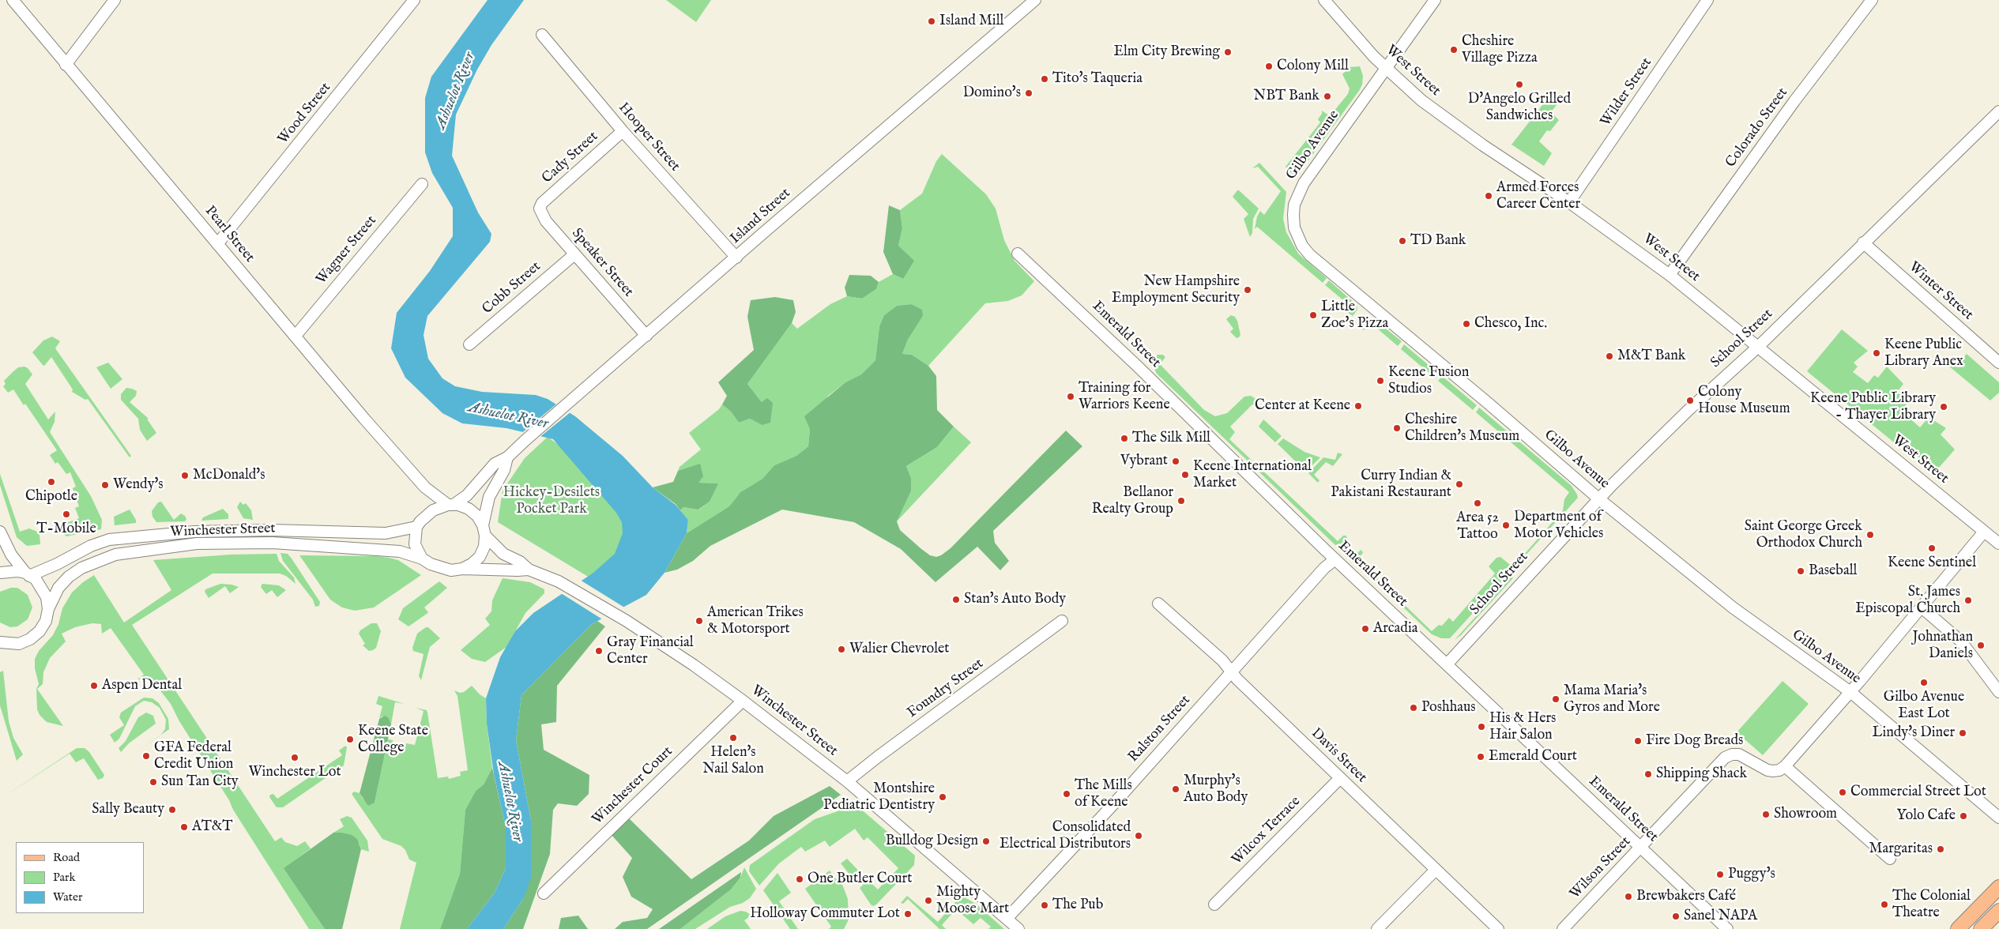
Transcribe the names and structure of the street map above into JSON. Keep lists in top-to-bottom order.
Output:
{
  "streets": {
    "street": [
      "West Street",
      "Wilder Street",
      "Wood Street",
      "Colorado Street",
      "Hooper Street",
      "Gilbo Avenue",
      "Cady Street",
      "Island Street",
      "Pearl Street",
      "Wagner Street",
      "Speaker Street",
      "Cobb Street",
      "Winter Street",
      "Emerald Street",
      "School Street",
      "Winchester Street",
      "Foundry Street",
      "Ralston Street",
      "Davis Street",
      "Winchester Court",
      "Wilcox Terrace",
      "Wilson Street"
    ]
  },
  "crossings": [
    ["West Street", "Wilder Street"],
    ["West Street", "Colorado Street"],
    ["West Street", "Gilbo Avenue"],
    ["West Street", "School Street"],
    ["Wood Street", "Pearl Street"],
    ["Hooper Street", "Cady Street"],
    ["Hooper Street", "Island Street"],
    ["Gilbo Avenue", "School Street"],
    ["Cady Street", "Speaker Street"],
    ["Island Street", "Pearl Street"],
    ["Island Street", "Speaker Street"],
    ["Island Street", "Winchester Street"],
    ["Pearl Street", "Wagner Street"],
    ["Pearl Street", "Winchester Street"],
    ["Speaker Street", "Cobb Street"],
    ["Winter Street", "School Street"],
    ["Emerald Street", "School Street"],
    ["Emerald Street", "Ralston Street"],
    ["Emerald Street", "Wilson Street"],
    ["Winchester Street", "Foundry Street"],
    ["Winchester Street", "Ralston Street"],
    ["Winchester Street", "Winchester Court"],
    ["Ralston Street", "Davis Street"],
    ["Davis Street", "Wilcox Terrace"]
  ],
  "water": ["Ashuelot River"],
  "parks": ["Hickey-Desilets Pocket Park"],
  "places": [
    "Island Mill",
    "Cheshire Village Pizza",
    "Elm City Brewing",
    "Colony Mill",
    "Tito's Taqueria",
    "D'Angelo Grilled Sandwiches",
    "Domino's",
    "NBT Bank",
    "Armed Forces Career Center",
    "TD Bank",
    "New Hampshire Employment Security",
    "Little Zoe's Pizza",
    "Chesco, Inc.",
    "Keene Public Library Anex",
    "M&T Bank",
    "Keene Fusion Studios",
    "Training for Warriors Keene",
    "Colony House Museum",
    "Center at Keene",
    "Keene Public Library - Thayer Library",
    "Cheshire Children's Museum",
    "The Silk Mill",
    "Vybrant",
    "Keene International Market",
    "McDonald's",
    "Chipotle",
    "Curry Indian & Pakistani Restaurant",
    "Wendy's",
    "Bellanor Realty Group",
    "Area 52 Tattoo",
    "T-Mobile",
    "Department of Motor Vehicles",
    "Saint George Greek Orthodox Church",
    "Keene Sentinel",
    "Baseball",
    "Stan's Auto Body",
    "St. James Episcopal Church",
    "American Trikes & Motorsport",
    "Arcadia",
    "Johnathan Daniels",
    "Walier Chevrolet",
    "Gray Financial Center",
    "Gilbo Avenue East Lot",
    "Aspen Dental",
    "Mama Maria's Gyros and More",
    "Poshhaus",
    "His & Hers Hair Salon",
    "Lindy's Diner",
    "Helen's Nail Salon",
    "Keene State College",
    "Fire Dog Breads",
    "GFA Federal Credit Union",
    "Emerald Court",
    "Winchester Lot",
    "Shipping Shack",
    "Sun Tan City",
    "Murphy's Auto Body",
    "Commercial Street Lot",
    "The Mills of Keene",
    "Montshire Pediatric Dentistry",
    "Sally Beauty",
    "Showroom",
    "Yolo Cafe",
    "AT&T",
    "Consolidated Electrical Distributors",
    "Bulldog Design",
    "Margaritas",
    "Puggy's",
    "One Butler Court",
    "Brewbakers Café",
    "Mighty Moose Mart",
    "The Colonial Theatre",
    "The Pub",
    "Holloway Commuter Lot",
    "Sanel NAPA"
  ],
  "legend": ["Road", "Park", "Water"]
}
